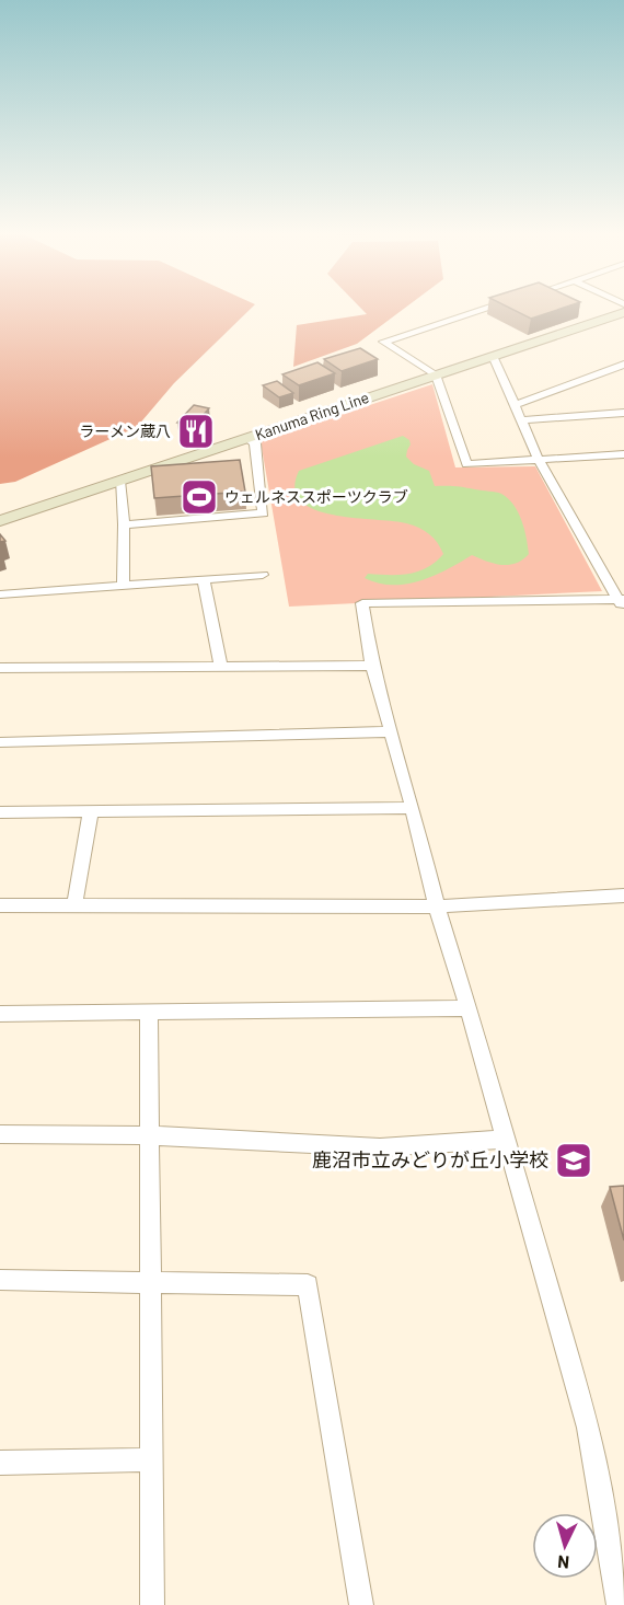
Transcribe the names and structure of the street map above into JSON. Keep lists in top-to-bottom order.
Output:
{
  "streets": {
    "main road": ["Kanuma Ring Line"]
  },
  "places": {
    "restaurant": ["ラーメン蔵八"],
    "sports": ["ウェルネススポーツクラブ"],
    "school or university": ["鹿沼市立みどりが丘小学校"]
  },
  "north": "bottom"
}
